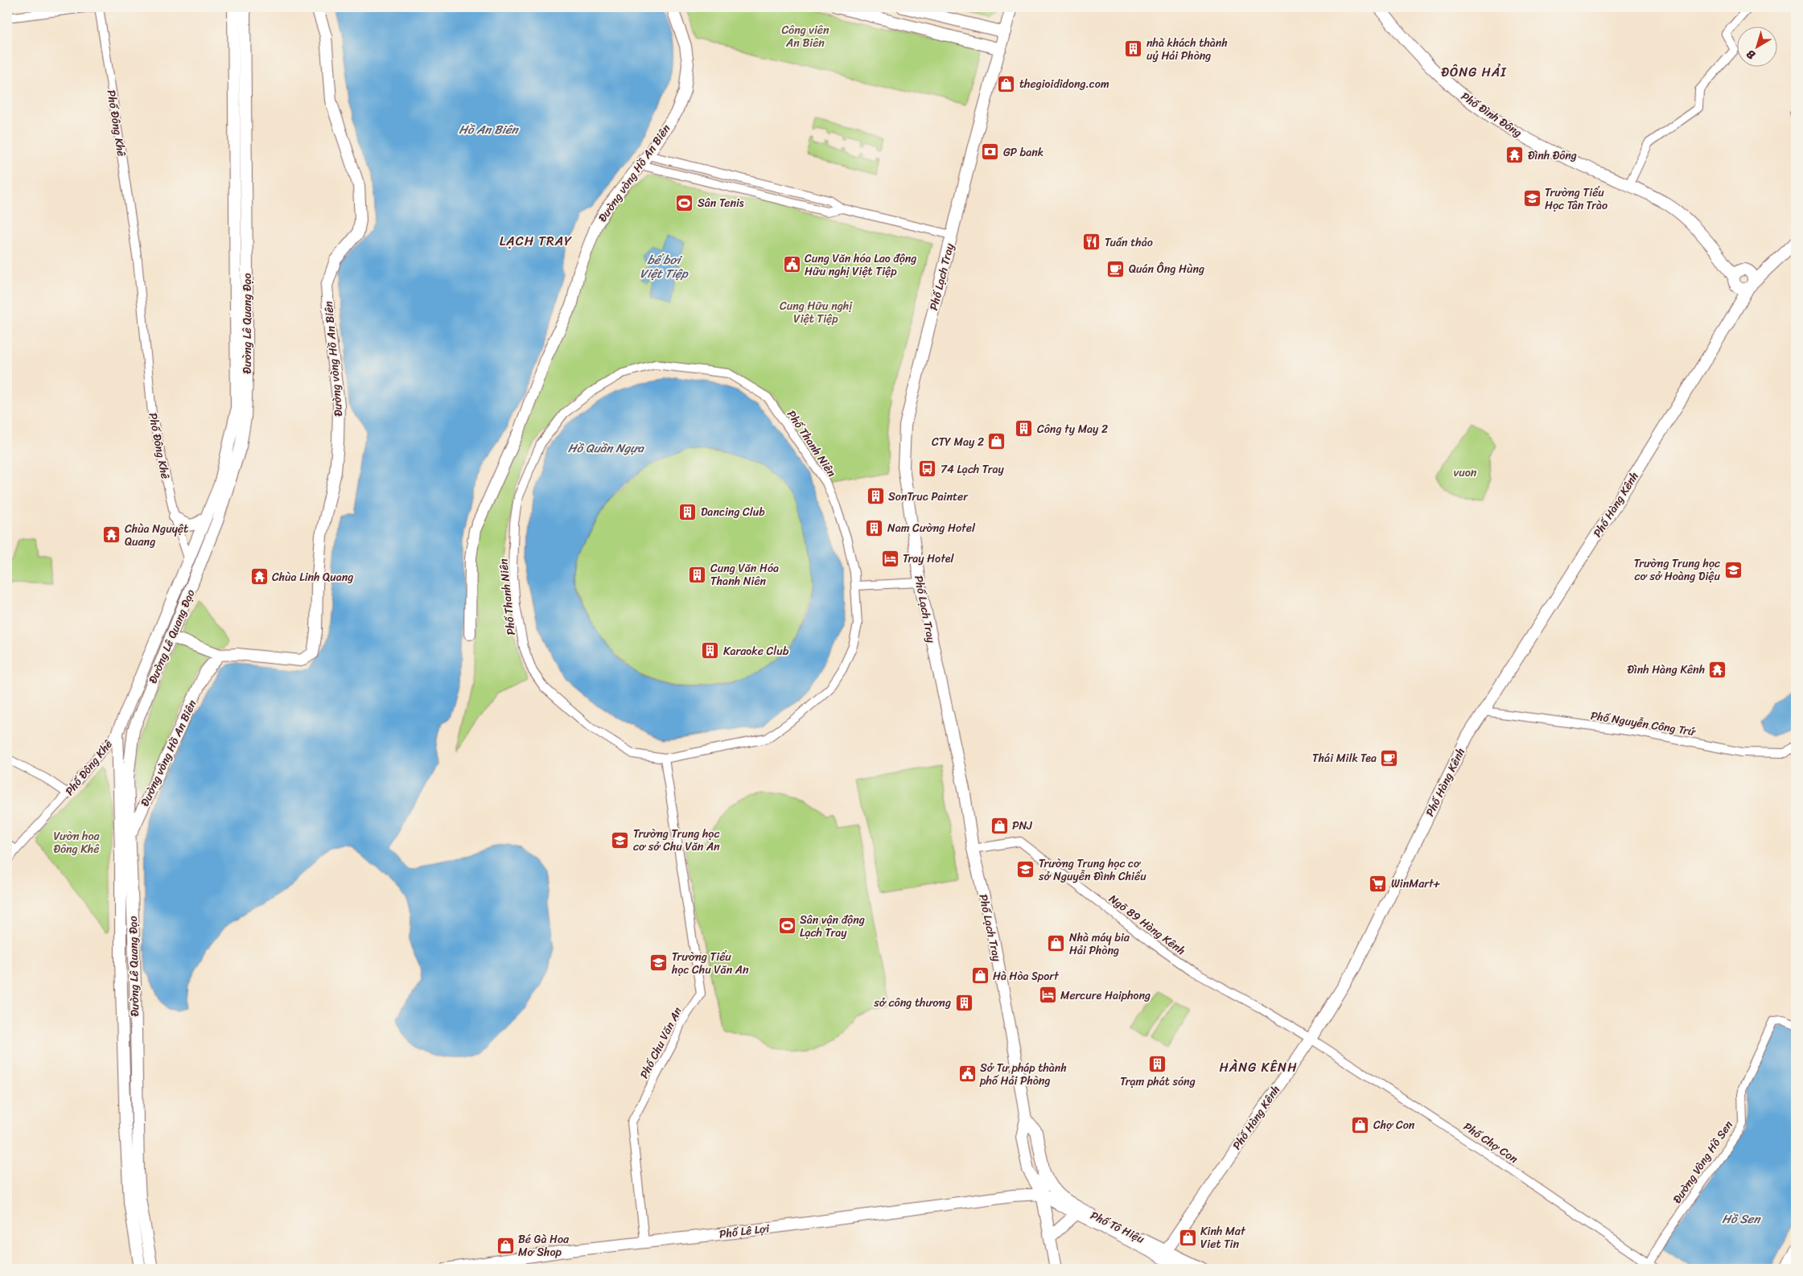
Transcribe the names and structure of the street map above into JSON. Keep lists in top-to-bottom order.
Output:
{
  "streets": {
    "street": [
      "Phố Đình Đông",
      "Phố Đông Khê",
      "Đường vòng Hồ An Biên",
      "Phố Lạch Tray",
      "Đường Lê Quang Đạo",
      "Phố Thanh Niên",
      "Phố Hàng Kênh",
      "Phố Nguyễn Công Trứ",
      "Ngõ 89 Hàng Kênh",
      "Phố Chu Văn An",
      "Phố Chợ Con",
      "Đường Vòng Hồ Sen",
      "Phố Tô Hiệu",
      "Phố Lê Lợi"
    ]
  },
  "crossings": [
    ["Phố Đông Khê", "Đường Lê Quang Đạo"],
    ["Đường vòng Hồ An Biên", "Đường Lê Quang Đạo"],
    ["Phố Lạch Tray", "Ngõ 89 Hàng Kênh"],
    ["Phố Lạch Tray", "Phố Tô Hiệu"],
    ["Phố Lạch Tray", "Phố Lê Lợi"],
    ["Phố Thanh Niên", "Phố Chu Văn An"],
    ["Phố Hàng Kênh", "Phố Nguyễn Công Trứ"],
    ["Phố Hàng Kênh", "Ngõ 89 Hàng Kênh"],
    ["Phố Hàng Kênh", "Phố Chợ Con"],
    ["Phố Hàng Kênh", "Phố Tô Hiệu"],
    ["Ngõ 89 Hàng Kênh", "Phố Chợ Con"],
    ["Phố Chu Văn An", "Phố Lê Lợi"],
    ["Phố Chợ Con", "Đường Vòng Hồ Sen"],
    ["Phố Tô Hiệu", "Phố Lê Lợi"]
  ],
  "districts": ["ĐÔNG HẢI", "LẠCH TRAY", "HÀNG KÊNH"],
  "water": [
    "Hồ An Biên",
    "bể bơi Việt Tiệp",
    "Hồ Quần Ngựa",
    "Hồ Sen"
  ],
  "parks": [
    "Công viên An Biên",
    "Cung Hữu nghị Việt Tiệp",
    "vuon",
    "Vườn hoa Đông Khê"
  ],
  "places": {
    "building": [
      "nhà khách thành uỷ Hải Phòng",
      "Công ty May 2",
      "SonTruc Painter",
      "Dancing Club",
      "Nam Cường Hotel",
      "Cung Văn Hóa Thanh Niên",
      "Karaoke Club",
      "sở công thương",
      "Trạm phát sóng"
    ],
    "shop": [
      "thegioididong.com",
      "CTY May 2",
      "PNJ",
      "Nhà máy bia Hải Phòng",
      "Hà Hòa Sport",
      "Chợ Con",
      "Kinh Mat Viet Tin",
      "Bé Gà Hoa Mơ Shop"
    ],
    "bank": ["GP bank"],
    "temple": [
      "Đình Đông",
      "Chùa Nguyệt Quang",
      "Chùa Linh Quang",
      "Đình Hàng Kênh"
    ],
    "school or university": [
      "Trường Tiểu Học Tân Trào",
      "Trường Trung học cơ sở Hoàng Diệu",
      "Trường Trung học cơ sở Chu Văn An",
      "Trường Trung học cơ sở Nguyễn Đình Chiểu",
      "Trường Tiểu học Chu Văn An"
    ],
    "sports": ["Sân Tenis", "Sân vận động Lạch Tray"],
    "restaurant": ["Tuấn thảo"],
    "public building": ["Cung Văn hóa Lao động Hữu nghị Việt Tiệp", "Sở Tư pháp thành phố Hải Phòng"],
    "cafe": ["Quán Ông Hùng", "Thái Milk Tea"],
    "bus stop": ["74 Lạch Tray"],
    "hotel": ["Tray Hotel", "Mercure Haiphong"],
    "supermarket": ["WinMart+"]
  },
  "north": "bottom left"
}
